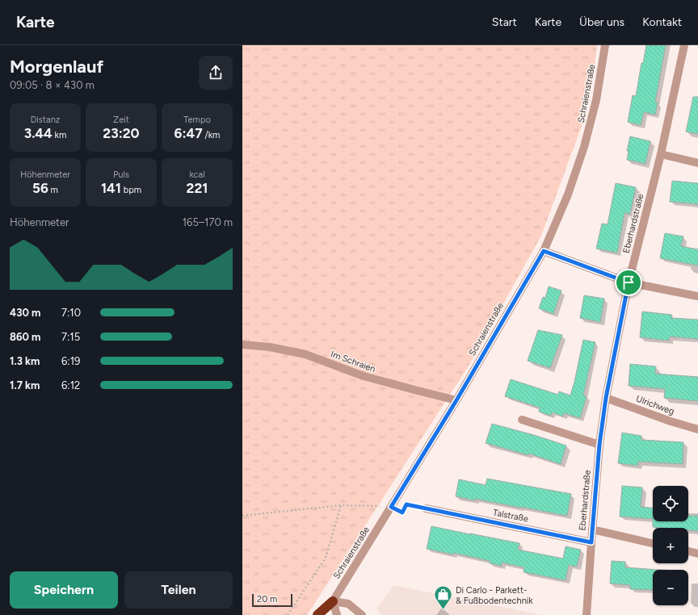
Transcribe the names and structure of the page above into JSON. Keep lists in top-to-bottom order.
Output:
{
  "streets": {
    "street": [
      "Schraienstraße",
      "Eberhardstraße",
      "Im Schraien",
      "Ulrichweg",
      "Talstraße"
    ]
  },
  "crossings": [
    ["Schraienstraße", "Im Schraien"],
    ["Eberhardstraße", "Ulrichweg"],
    ["Eberhardstraße", "Talstraße"]
  ],
  "places": {
    "shop": ["Di Carlo - Parkett- & Fußbodentechnik"]
  },
  "scale_bar": "20 m",
  "page": {
    "header": "Karte",
    "nav": [
      "Start",
      "Karte",
      "Über uns",
      "Kontakt"
    ],
    "heading": ["Morgenlauf", "09:05 · 8 × 430 m"],
    "stats": [
      ["Distanz", "3.44 km"],
      ["Zeit", "23:20"],
      ["Tempo", "6:47 /km"],
      ["Höhenmeter", "56 m"],
      ["Puls", "141 bpm"],
      ["kcal", "221"]
    ],
    "chart": ["Höhenmeter", "165–170 m"],
    "list": [
      {
        "name": "430 m",
        "note": "7:10"
      },
      {
        "name": "860 m",
        "note": "7:15"
      },
      {
        "name": "1.3 km",
        "note": "6:19"
      },
      {
        "name": "1.7 km",
        "note": "6:12"
      }
    ],
    "map_buttons": ["+", "−"],
    "buttons": ["Speichern", "Teilen"],
    "scale": "20 m"
  }
}
